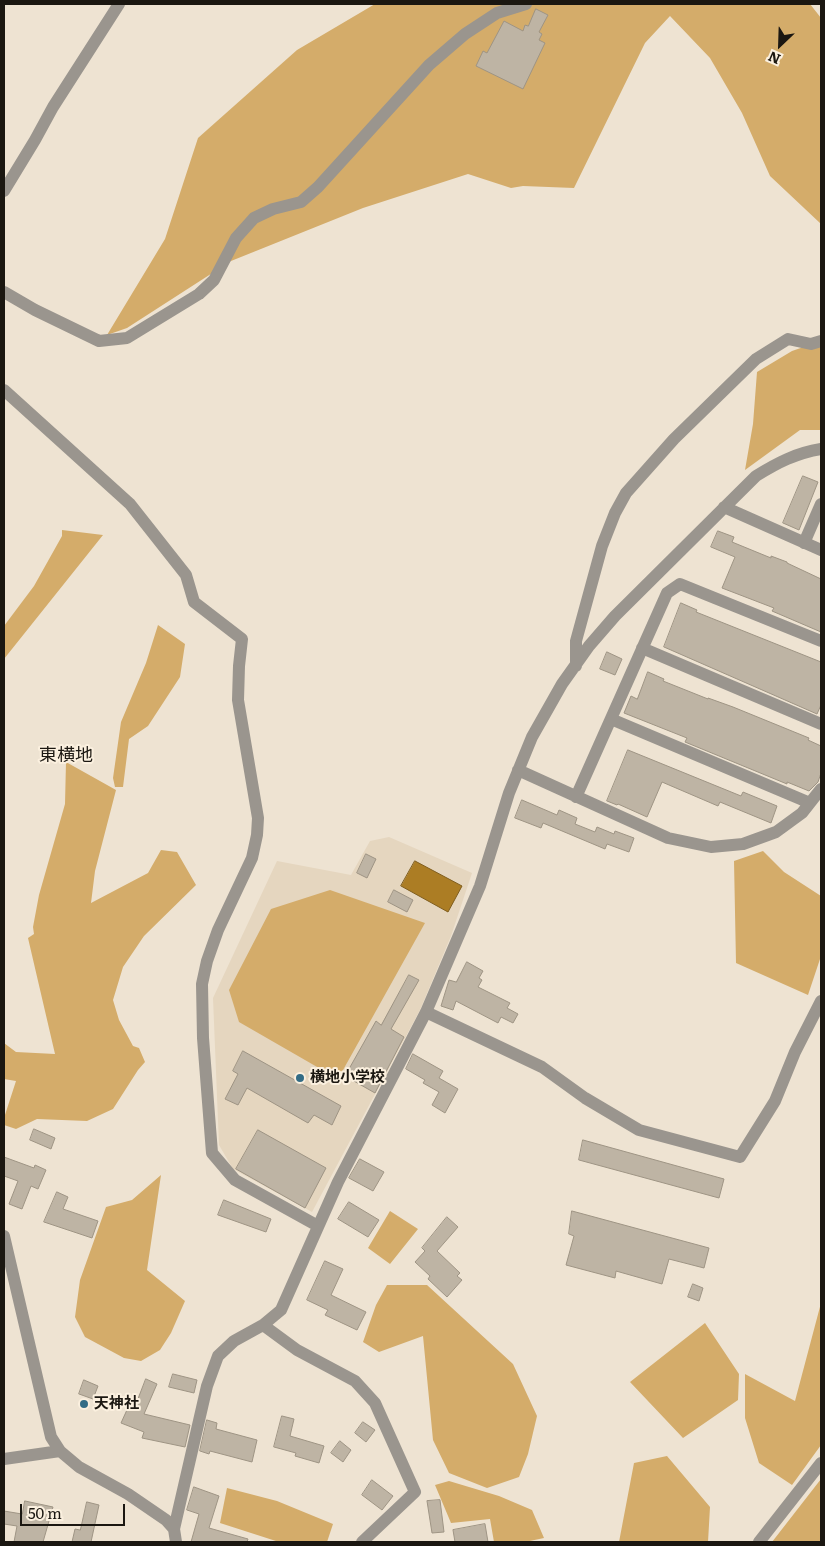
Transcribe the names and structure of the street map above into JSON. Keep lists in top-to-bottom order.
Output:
{
  "districts": ["東横地"],
  "places": ["横地小学校", "天神社"],
  "scale_bar": "50 m",
  "north": "bottom left"
}
